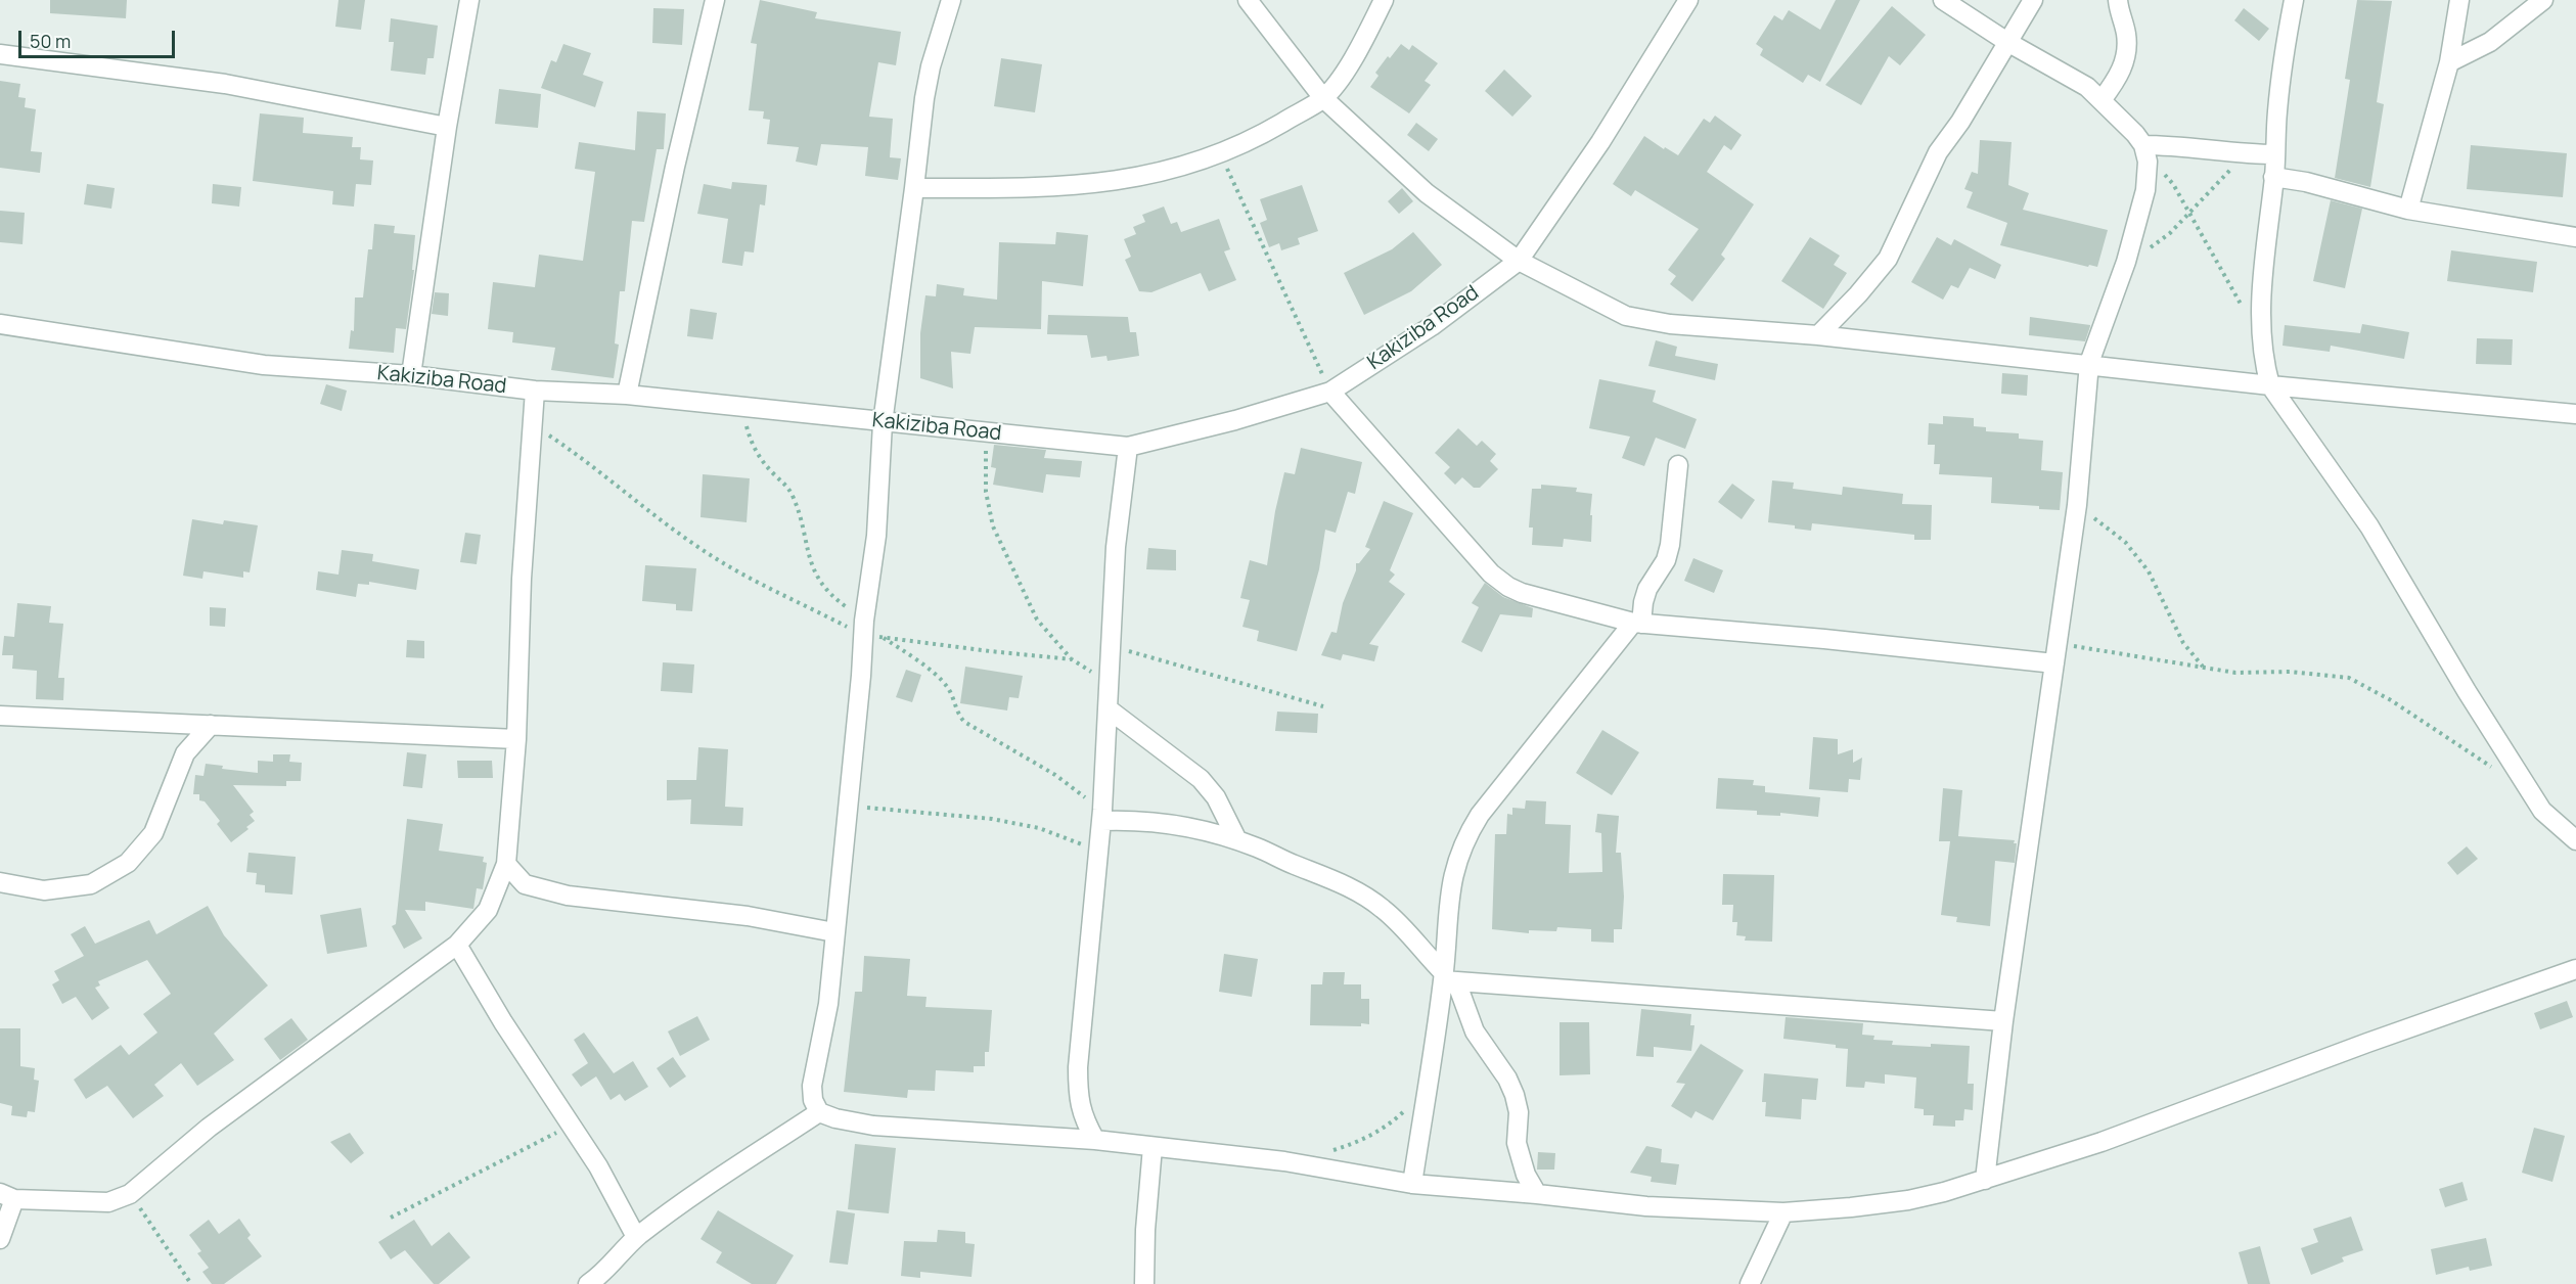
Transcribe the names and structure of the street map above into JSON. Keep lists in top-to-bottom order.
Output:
{
  "streets": {
    "street": ["Kakiziba Road"]
  },
  "scale_bar": "50 m"
}
